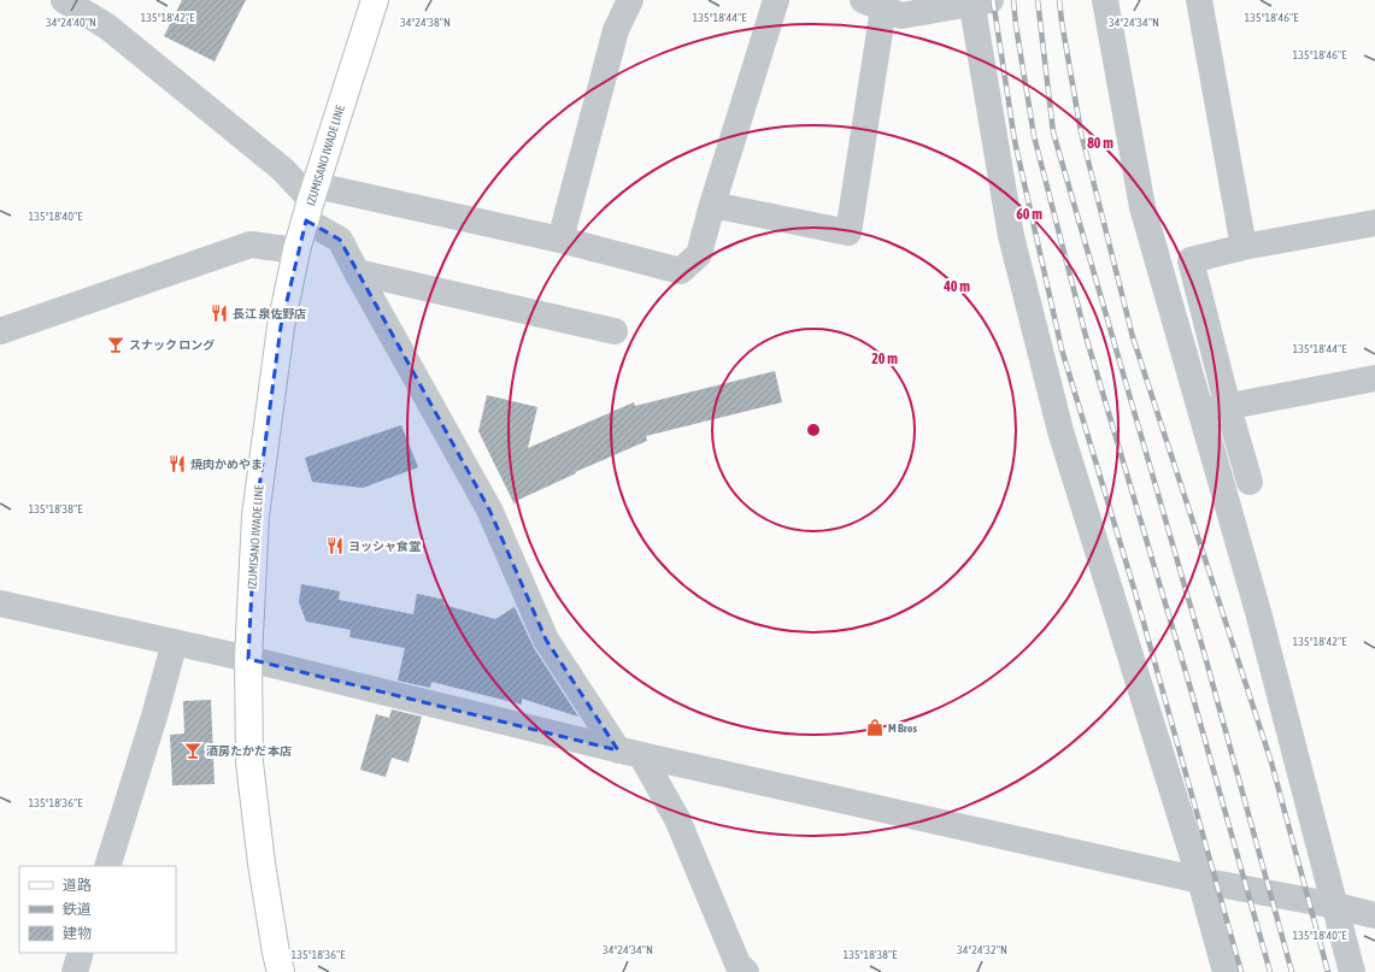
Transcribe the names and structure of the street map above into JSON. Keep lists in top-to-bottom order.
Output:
{
  "streets": {
    "main road": ["IZUMISANO IWADE LINE"]
  },
  "places": {
    "restaurant": ["長江 泉佐野店", "焼肉かめやま", "ヨッシャ食堂"],
    "bar": ["スナック ロング", "酒房たかだ 本店"],
    "shop": ["M Bros"]
  },
  "legend": ["道路", "鉄道", "建物"],
  "coordinates": [
    "135°18'46\"E",
    "135°18'42\"E",
    "135°18'44\"E",
    "34°24'34\"N",
    "34°24'40\"N",
    "34°24'38\"N",
    "135°18'40\"E",
    "135°18'38\"E",
    "135°18'36\"E",
    "34°24'32\"N"
  ],
  "rings": [
    "80 m",
    "60 m",
    "40 m",
    "20 m"
  ]
}
